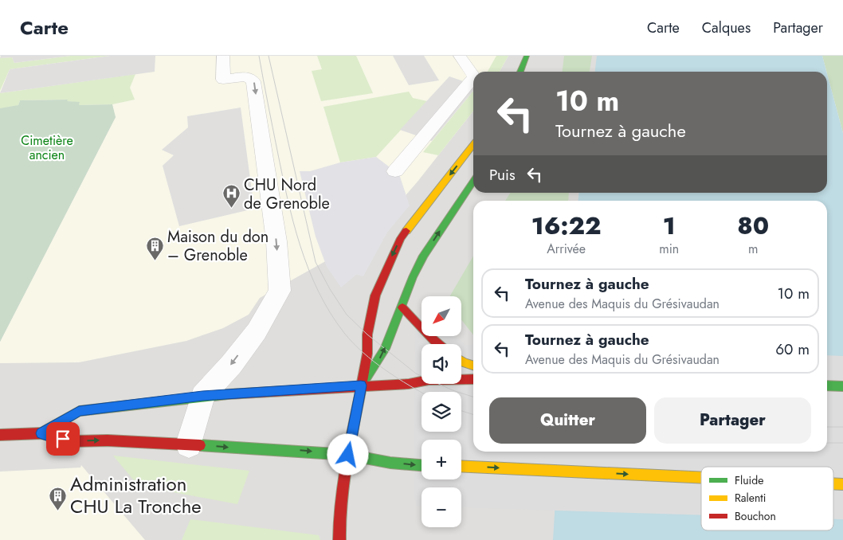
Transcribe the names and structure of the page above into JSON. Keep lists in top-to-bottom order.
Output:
{
  "parks": ["Cimetière ancien"],
  "places": {
    "hospital": ["CHU Nord de Grenoble"],
    "building": ["Maison du don – Grenoble", "Administration CHU La Tronche"]
  },
  "legend": ["Fluide", "Ralenti", "Bouchon"],
  "north": "bottom left",
  "page": {
    "header": "Carte",
    "nav": ["Carte", "Calques", "Partager"],
    "turn": ["10 m", "Tournez à gauche"],
    "then": "Puis",
    "eta": [
      "16:22",
      "Arrivée",
      "1",
      "min",
      "80",
      "m"
    ],
    "list": [
      {
        "name": "Tournez à gauche",
        "note": "Avenue des Maquis du Grésivaudan",
        "value": "10 m"
      },
      {
        "name": "Tournez à gauche",
        "note": "Avenue des Maquis du Grésivaudan",
        "value": "60 m"
      }
    ],
    "map_buttons": ["+", "−"],
    "buttons": ["Quitter", "Partager"]
  }
}
